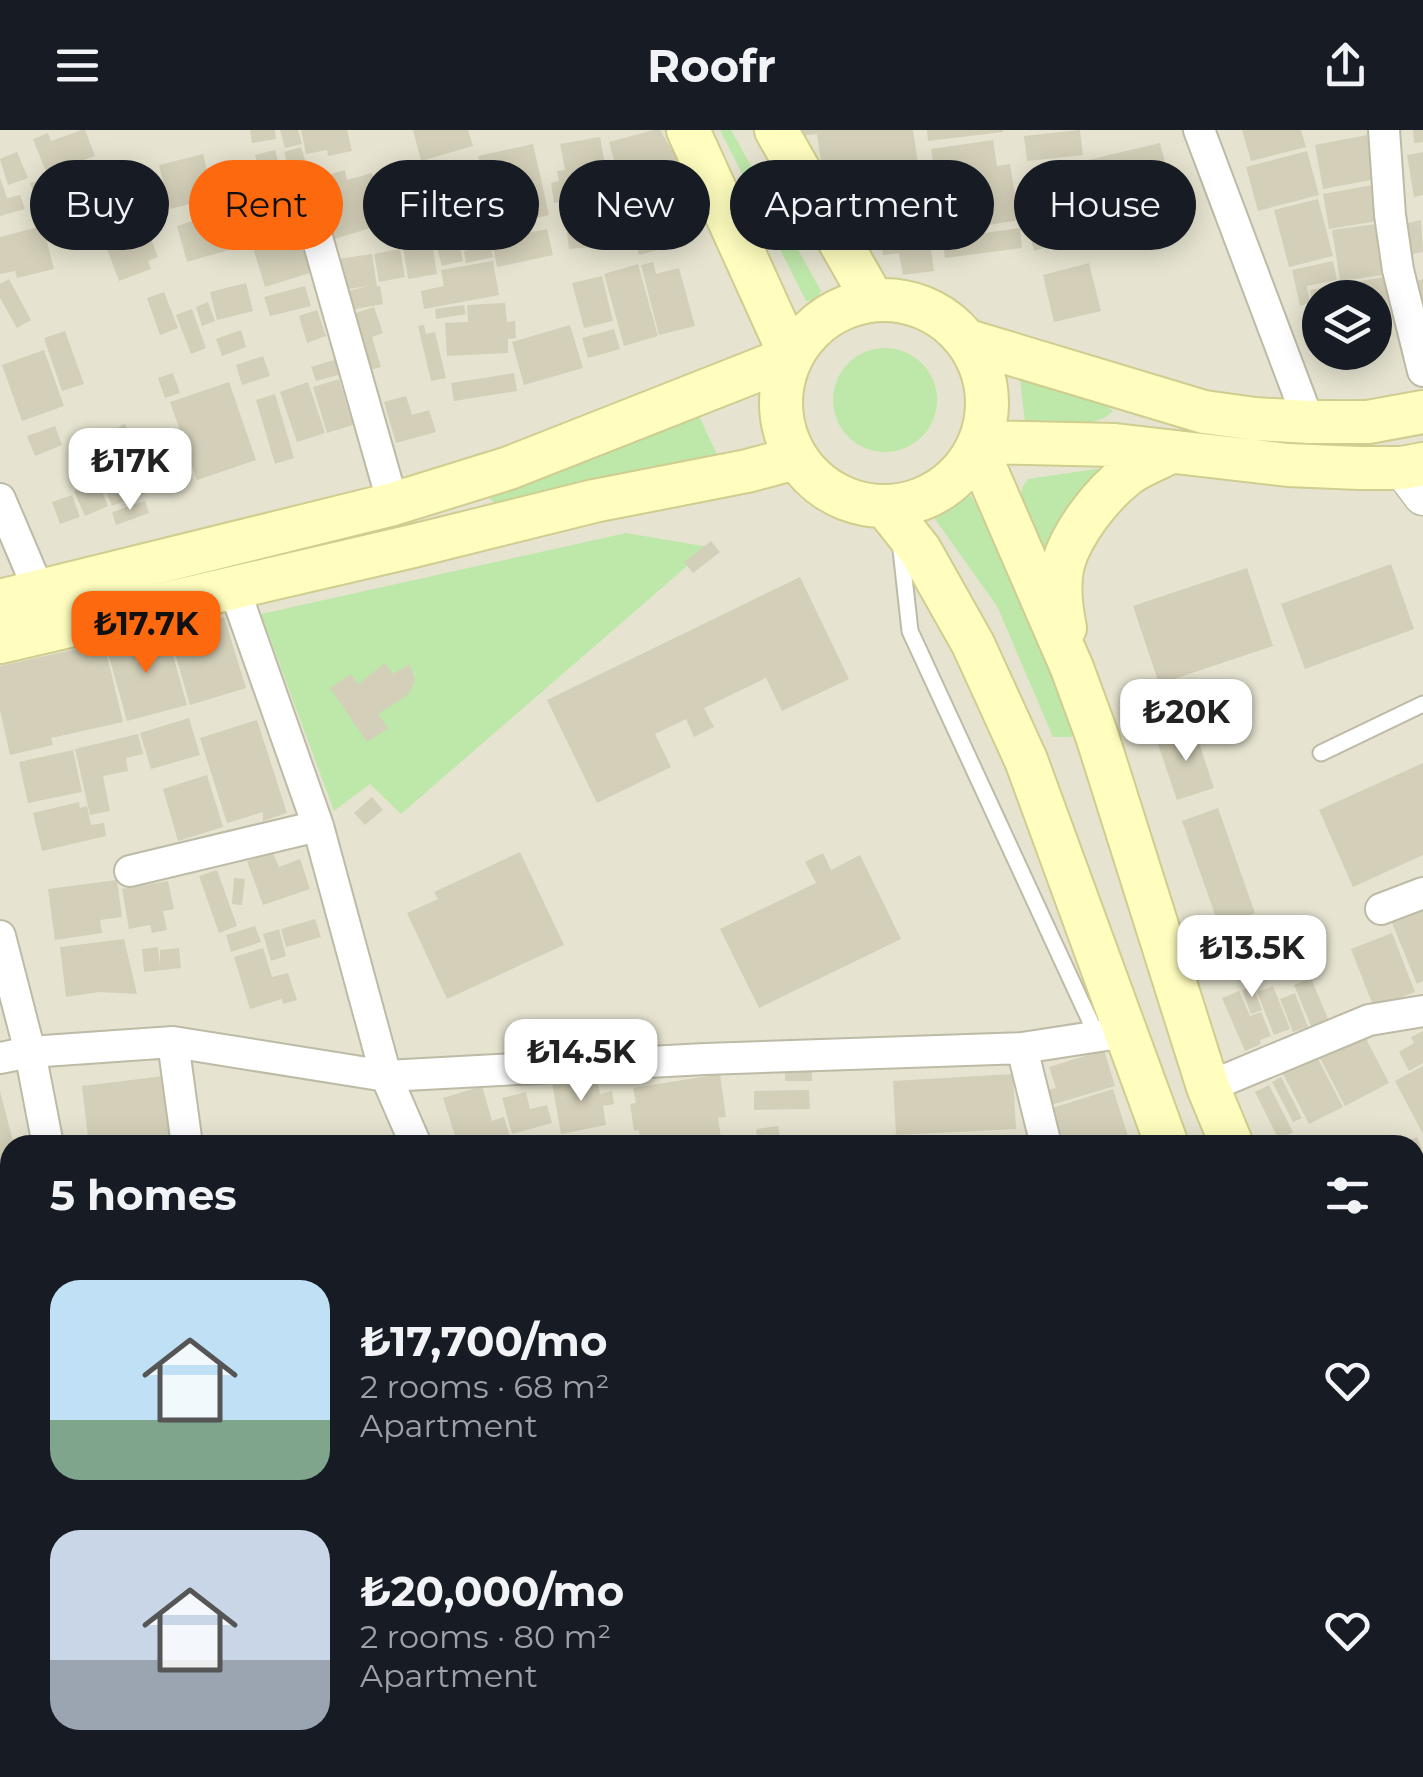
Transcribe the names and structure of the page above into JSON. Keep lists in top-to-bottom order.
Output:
{
  "page": {
    "header": "Roofr",
    "chip": [
      "Buy",
      "Rent",
      "Filters",
      "New",
      "Apartment",
      "House"
    ],
    "price": [
      "₺17K",
      "₺17.7K",
      "₺20K",
      "₺13.5K",
      "₺14.5K"
    ],
    "heading": "5 homes",
    "list": [
      {
        "name": "₺17,700/mo",
        "note": "2 rooms · 68 m² · Apartment"
      },
      {
        "name": "₺20,000/mo",
        "note": "2 rooms · 80 m² · Apartment"
      }
    ]
  }
}
